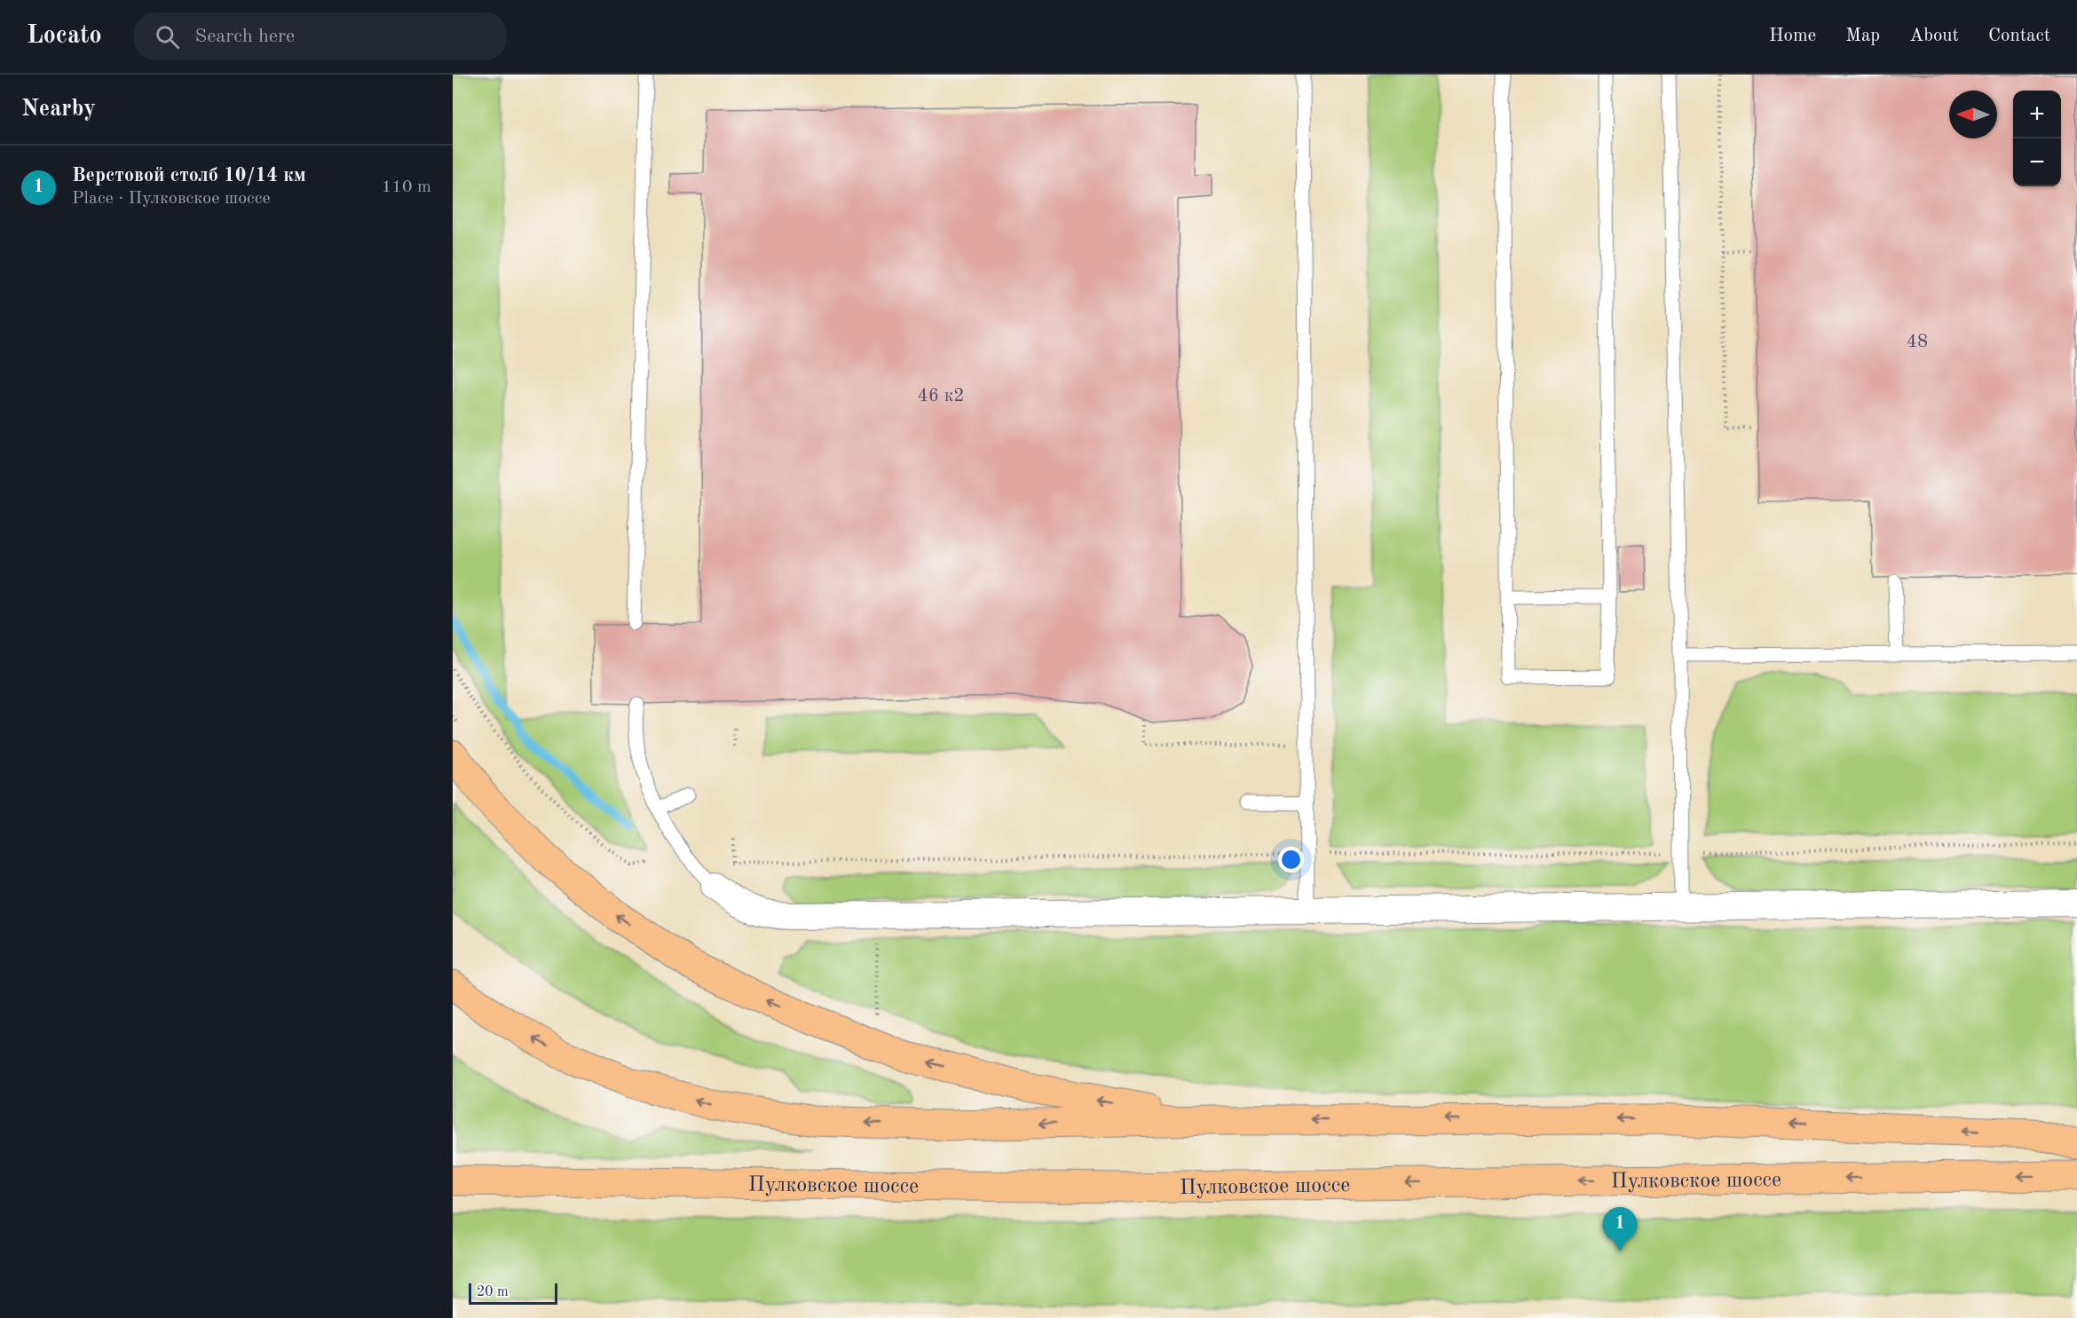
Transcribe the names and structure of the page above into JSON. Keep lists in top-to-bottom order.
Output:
{
  "streets": {
    "main road": ["Пулковское шоссе"]
  },
  "house_numbers": ["48", "46 к2"],
  "scale_bar": "20 m",
  "north": "left",
  "page": {
    "header": "Locato",
    "search": "Search here",
    "nav": [
      "Home",
      "Map",
      "About",
      "Contact"
    ],
    "heading": "Nearby",
    "map_buttons": ["+", "−"],
    "list": [
      {
        "mark": "1",
        "name": "Верстовой столб 10/14 км",
        "note": "Place · Пулковское шоссе",
        "value": "110 m"
      }
    ],
    "pins": "1",
    "scale": "20 m"
  }
}
